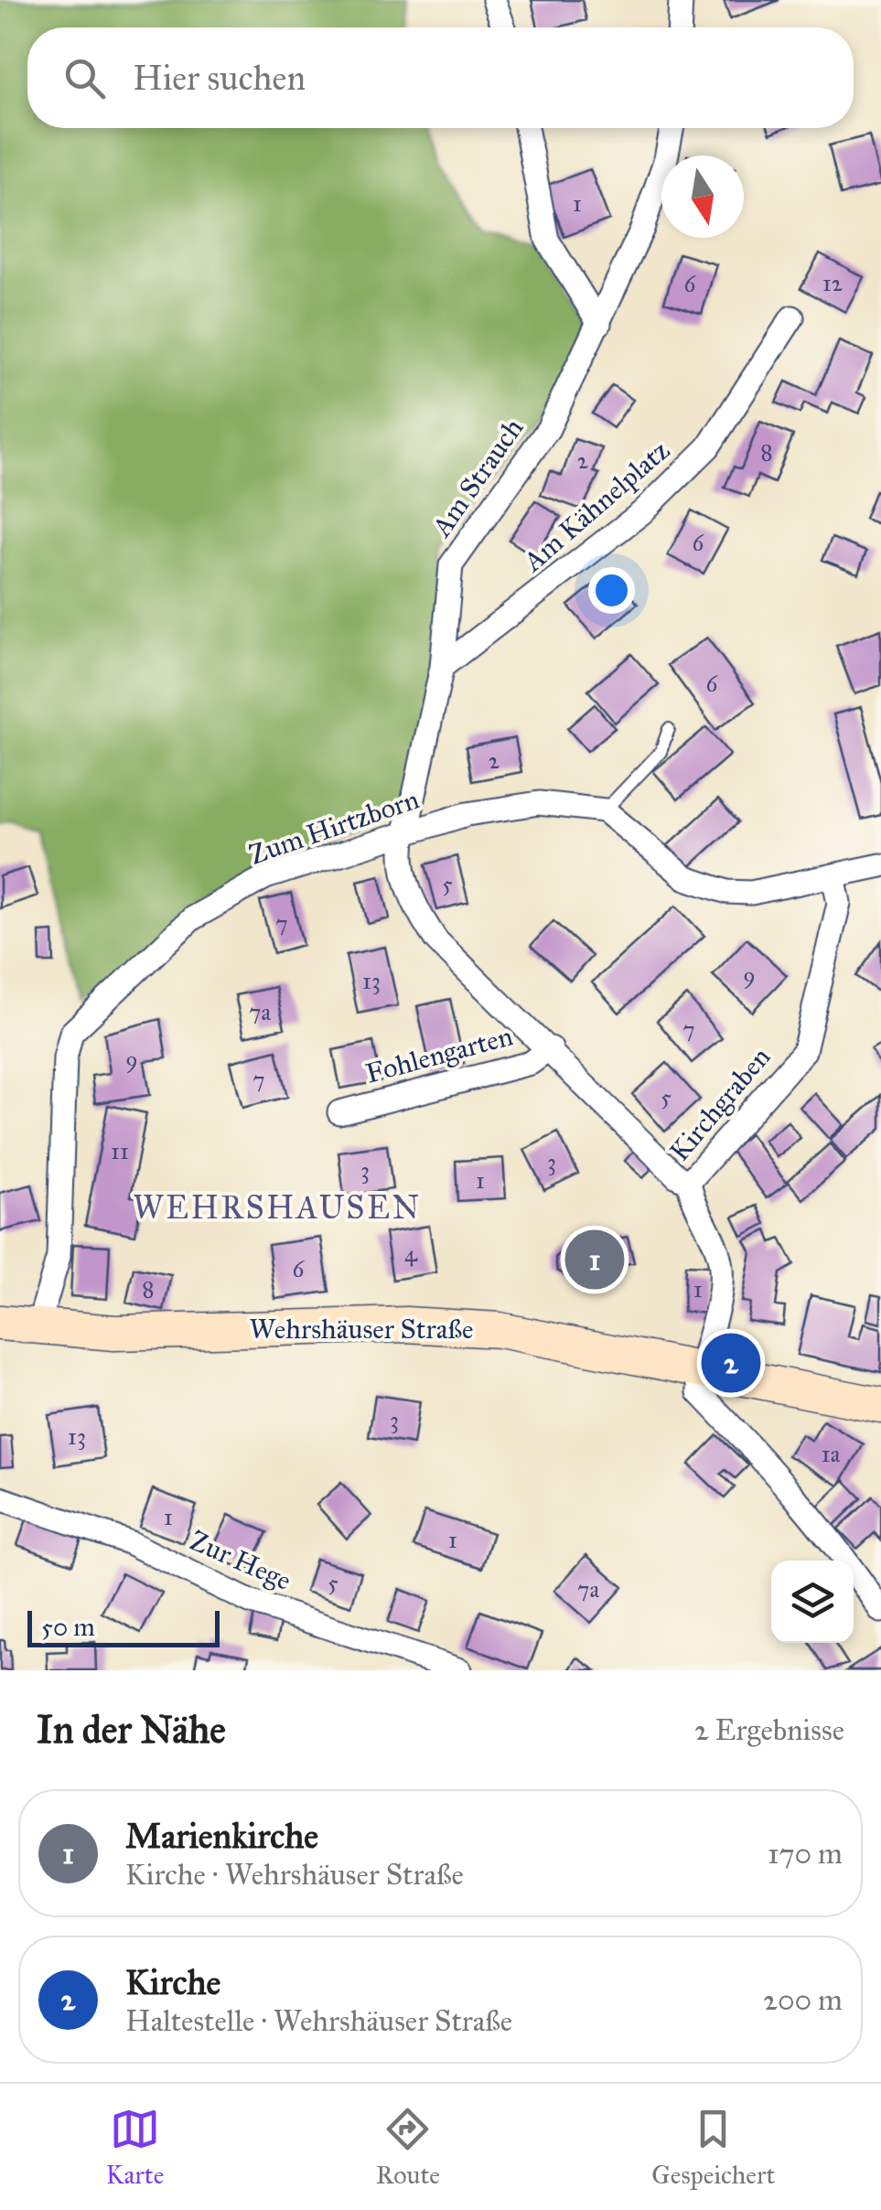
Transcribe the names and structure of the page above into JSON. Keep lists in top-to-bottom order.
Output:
{
  "streets": {
    "street": [
      "Am Strauch",
      "Am Kähnelplatz",
      "Zum Hirtzborn",
      "Fohlengarten",
      "Kirchgraben",
      "Wehrshäuser Straße",
      "Zur Hege"
    ]
  },
  "crossings": [
    ["Am Strauch", "Am Kähnelplatz"],
    ["Am Strauch", "Zum Hirtzborn"],
    ["Am Strauch", "Fohlengarten"],
    ["Zum Hirtzborn", "Fohlengarten"],
    ["Zum Hirtzborn", "Wehrshäuser Straße"],
    ["Fohlengarten", "Kirchgraben"],
    ["Kirchgraben", "Wehrshäuser Straße"]
  ],
  "districts": ["WEHRSHAUSEN"],
  "house_numbers": [
    "1",
    "12",
    "6",
    "8",
    "2",
    "6",
    "6",
    "2",
    "5",
    "7",
    "9",
    "13",
    "7a",
    "7",
    "9",
    "7",
    "5",
    "11",
    "3",
    "3",
    "1",
    "4",
    "6",
    "8",
    "1",
    "3",
    "13",
    "1a",
    "1",
    "1",
    "5",
    "7a"
  ],
  "scale_bar": "50 m",
  "north": "bottom",
  "page": {
    "search": "Hier suchen",
    "pins": ["1", "2"],
    "scale": "50 m",
    "heading": ["In der Nähe", "2 Ergebnisse"],
    "list": [
      {
        "mark": "1",
        "name": "Marienkirche",
        "note": "Kirche · Wehrshäuser Straße",
        "value": "170 m"
      },
      {
        "mark": "2",
        "name": "Kirche",
        "note": "Haltestelle · Wehrshäuser Straße",
        "value": "200 m"
      }
    ],
    "nav": ["Karte", "Route", "Gespeichert"]
  }
}
